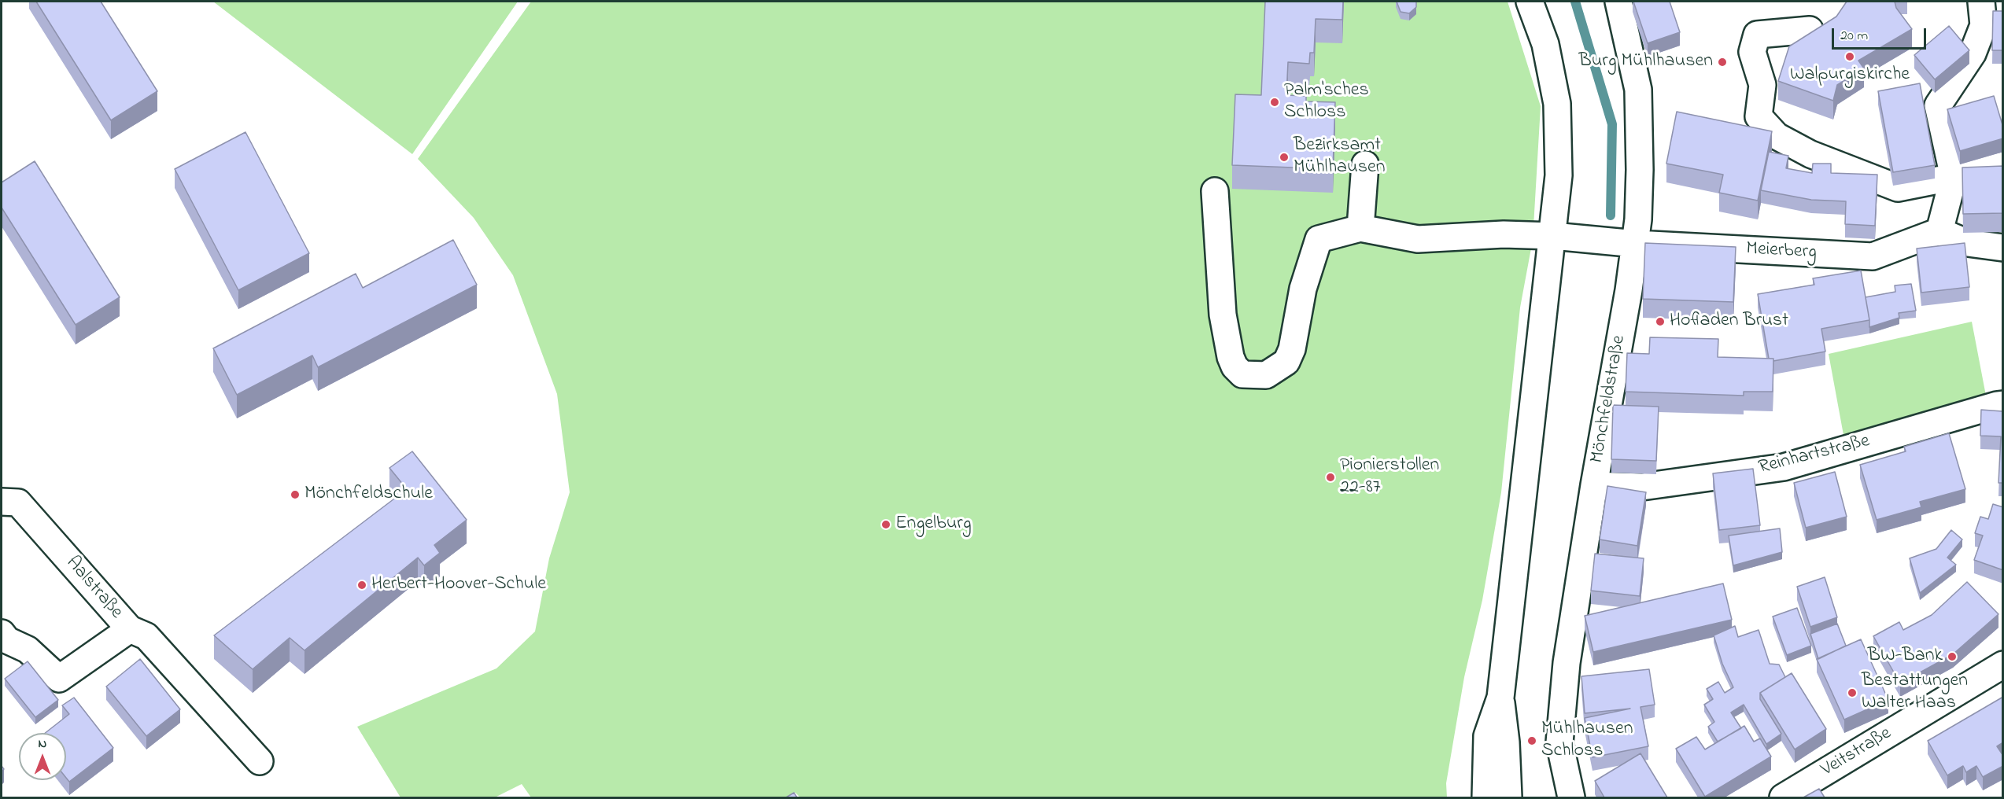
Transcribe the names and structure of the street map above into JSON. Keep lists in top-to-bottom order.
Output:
{
  "streets": {
    "street": [
      "Meierberg",
      "Mönchfeldstraße",
      "Reinhartstraße",
      "Aalstraße",
      "Veitstraße"
    ]
  },
  "crossings": [
    ["Meierberg", "Mönchfeldstraße"],
    ["Mönchfeldstraße", "Reinhartstraße"]
  ],
  "places": [
    "Walpurgiskirche",
    "Burg Mühlhausen",
    "Palm'sches Schloss",
    "Bezirksamt Mühlhausen",
    "Hofladen Brust",
    "Pionierstollen 22-87",
    "Mönchfeldschule",
    "Engelburg",
    "Herbert-Hoover-Schule",
    "BW-Bank",
    "Bestattungen Walter Haas",
    "Mühlhausen Schloss"
  ],
  "scale_bar": "20 m",
  "north": "top"
}
